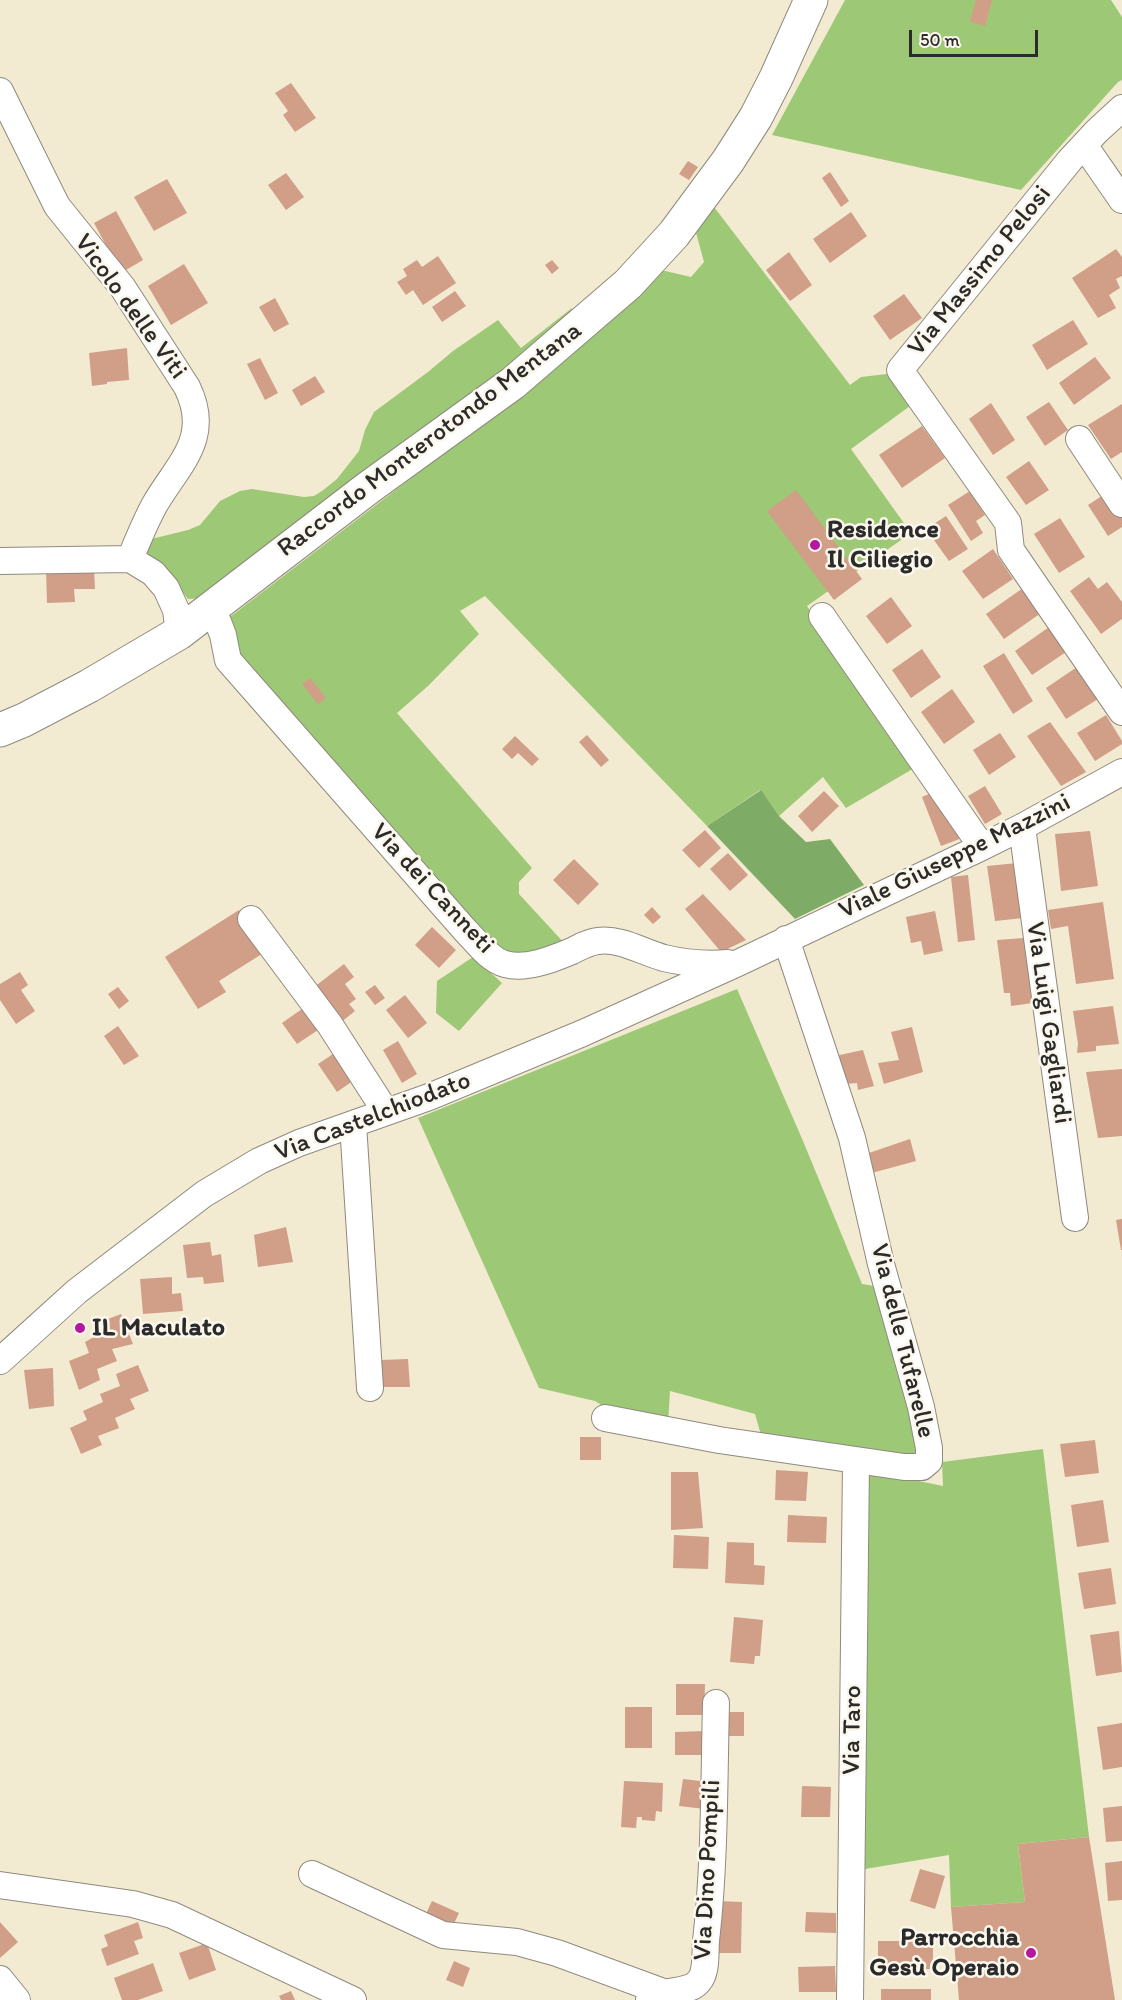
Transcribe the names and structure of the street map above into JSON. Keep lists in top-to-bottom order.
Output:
{
  "streets": {
    "main road": ["Raccordo Monterotondo Mentana"],
    "street": [
      "Via Massimo Pelosi",
      "Vicolo delle Viti",
      "Viale Giuseppe Mazzini",
      "Via dei Canneti",
      "Via Luigi Gagliardi",
      "Via Castelchiodato",
      "Via delle Tufarelle",
      "Via Taro",
      "Via Dino Pompili"
    ]
  },
  "crossings": [
    ["Viale Giuseppe Mazzini", "Via Luigi Gagliardi"],
    ["Viale Giuseppe Mazzini", "Via Castelchiodato"],
    ["Viale Giuseppe Mazzini", "Via delle Tufarelle"],
    ["Via dei Canneti", "Via Castelchiodato"],
    ["Via Castelchiodato", "Via delle Tufarelle"],
    ["Via delle Tufarelle", "Via Taro"]
  ],
  "places": ["Residence Il Ciliegio", "IL Maculato", "Parrocchia Gesù Operaio"],
  "scale_bar": "50 m"
}
